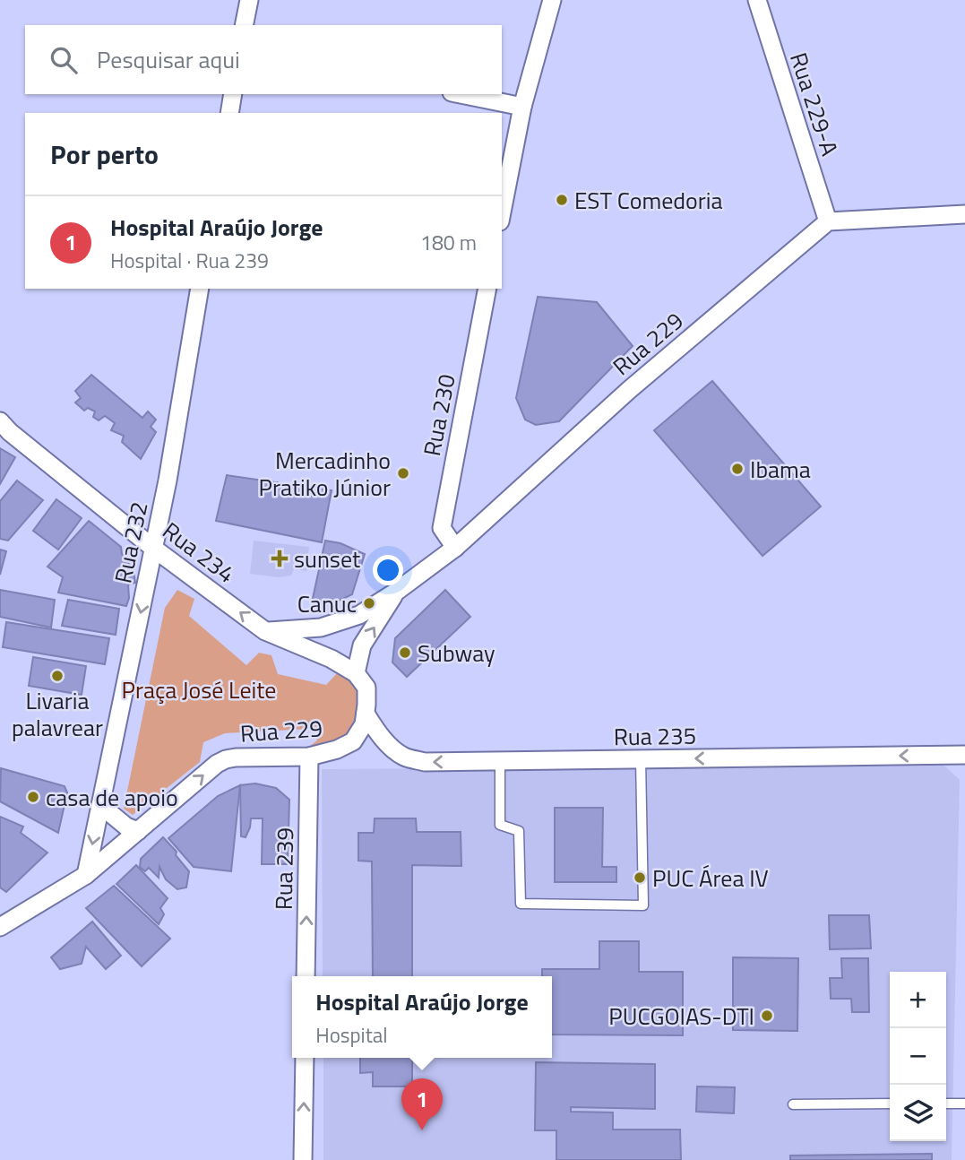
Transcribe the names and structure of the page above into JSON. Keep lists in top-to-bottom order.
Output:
{
  "streets": {
    "street": [
      "Rua 229-A",
      "Rua 229",
      "Rua 230",
      "Rua 232",
      "Rua 234",
      "Rua 235",
      "Rua 239"
    ]
  },
  "crossings": [
    ["Rua 229-A", "Rua 229"],
    ["Rua 229", "Rua 230"],
    ["Rua 229", "Rua 232"],
    ["Rua 229", "Rua 234"],
    ["Rua 229", "Rua 235"],
    ["Rua 229", "Rua 239"],
    ["Rua 232", "Rua 234"]
  ],
  "one_way": ["Rua 232", "Rua 235", "Rua 239"],
  "parks": ["Praça José Leite"],
  "places": {
    "other": [
      "EST Comedoria",
      "Ibama",
      "Mercadinho Pratiko Júnior",
      "Canuc",
      "Subway",
      "Livaria palavrear",
      "casa de apoio",
      "PUC Área IV",
      "PUCGOIAS-DTI"
    ],
    "health": ["sunset"]
  },
  "page": {
    "search": "Pesquisar aqui",
    "heading": "Por perto",
    "list": [
      {
        "mark": "1",
        "name": "Hospital Araújo Jorge",
        "note": "Hospital · Rua 239",
        "value": "180 m"
      }
    ],
    "map_buttons": ["+", "−"],
    "popup": ["Hospital Araújo Jorge", "Hospital"],
    "pins": "1"
  }
}
